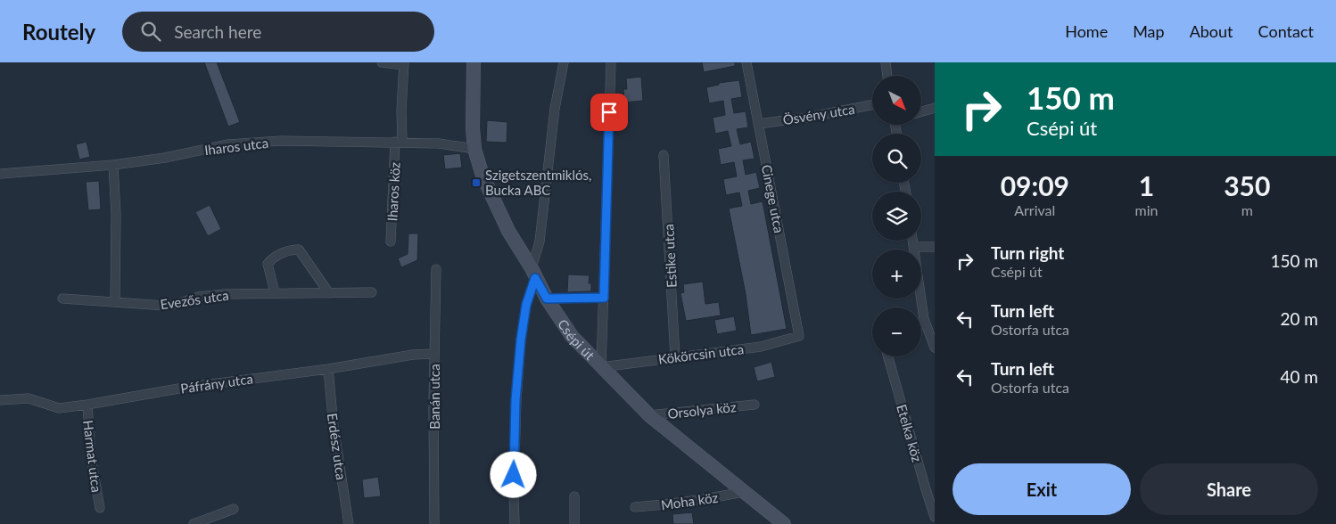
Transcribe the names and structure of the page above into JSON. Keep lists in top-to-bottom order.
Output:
{
  "streets": {
    "street": [
      "Ösvény utca",
      "Iharos utca",
      "Iharos köz",
      "Cinege utca",
      "Estike utca",
      "Evezős utca",
      "Csépi út",
      "Kökörcsin utca",
      "Páfrány utca",
      "Banán utca",
      "Orsolya köz",
      "Etelka köz",
      "Erdész utca",
      "Harmat utca",
      "Moha köz"
    ]
  },
  "crossings": [
    ["Ösvény utca", "Cinege utca"],
    ["Iharos utca", "Iharos köz"],
    ["Iharos utca", "Csépi út"],
    ["Cinege utca", "Kökörcsin utca"],
    ["Estike utca", "Kökörcsin utca"],
    ["Csépi út", "Kökörcsin utca"],
    ["Csépi út", "Orsolya köz"],
    ["Csépi út", "Moha köz"],
    ["Páfrány utca", "Banán utca"],
    ["Páfrány utca", "Erdész utca"],
    ["Páfrány utca", "Harmat utca"]
  ],
  "places": {
    "transit": ["Szigetszentmiklós, Bucka ABC"]
  },
  "north": "bottom right",
  "page": {
    "header": "Routely",
    "search": "Search here",
    "nav": [
      "Home",
      "Map",
      "About",
      "Contact"
    ],
    "turn": ["150 m", "Csépi út"],
    "map_buttons": ["+", "−"],
    "eta": [
      "09:09",
      "Arrival",
      "1",
      "min",
      "350",
      "m"
    ],
    "list": [
      {
        "name": "Turn right",
        "note": "Csépi út",
        "value": "150 m"
      },
      {
        "name": "Turn left",
        "note": "Ostorfa utca",
        "value": "20 m"
      },
      {
        "name": "Turn left",
        "note": "Ostorfa utca",
        "value": "40 m"
      }
    ],
    "buttons": ["Exit", "Share"]
  }
}
